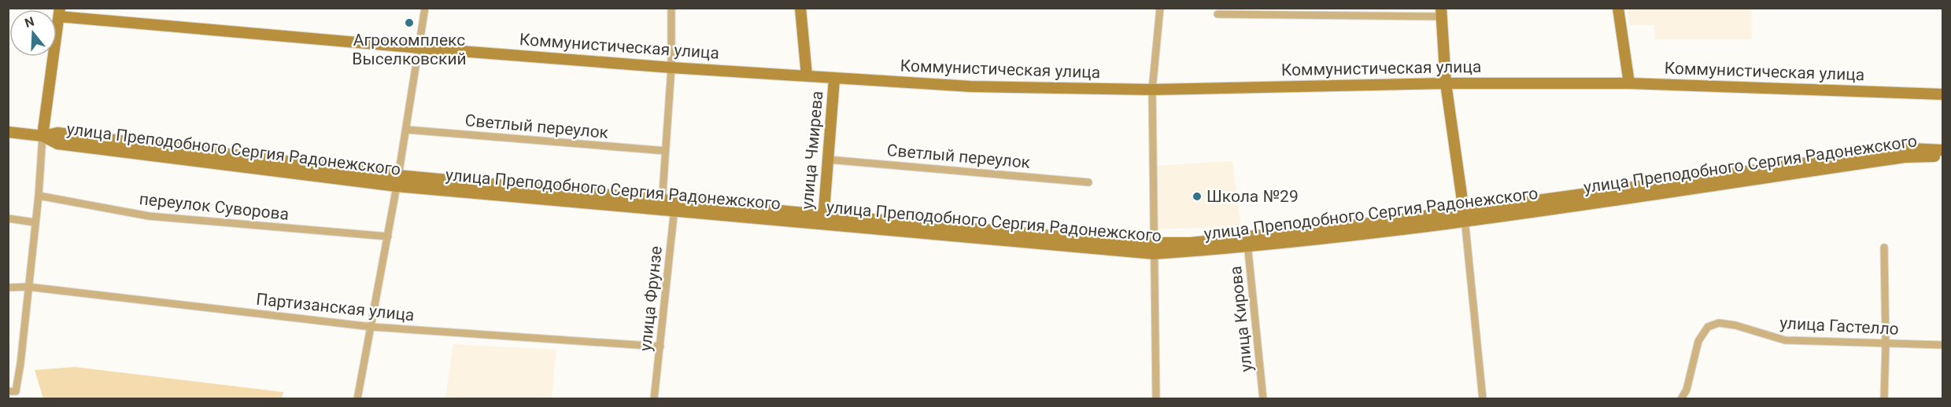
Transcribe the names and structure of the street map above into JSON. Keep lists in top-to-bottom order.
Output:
{
  "streets": {
    "street": [
      "Коммунистическая улица",
      "Светлый переулок",
      "улица Преподобного Сергия Радонежского",
      "улица Чмирева",
      "переулок Суворова",
      "улица Фрунзе",
      "Партизанская улица",
      "улица Кирова",
      "улица Гастелло"
    ]
  },
  "crossings": [
    ["Коммунистическая улица", "улица Чмирева"],
    ["Светлый переулок", "улица Чмирева"],
    ["улица Преподобного Сергия Радонежского", "улица Чмирева"],
    ["улица Преподобного Сергия Радонежского", "улица Фрунзе"],
    ["улица Преподобного Сергия Радонежского", "улица Кирова"],
    ["улица Фрунзе", "Партизанская улица"]
  ],
  "places": ["Агрокомплекс Выселковский", "Школа №29"],
  "north": "top"
}
